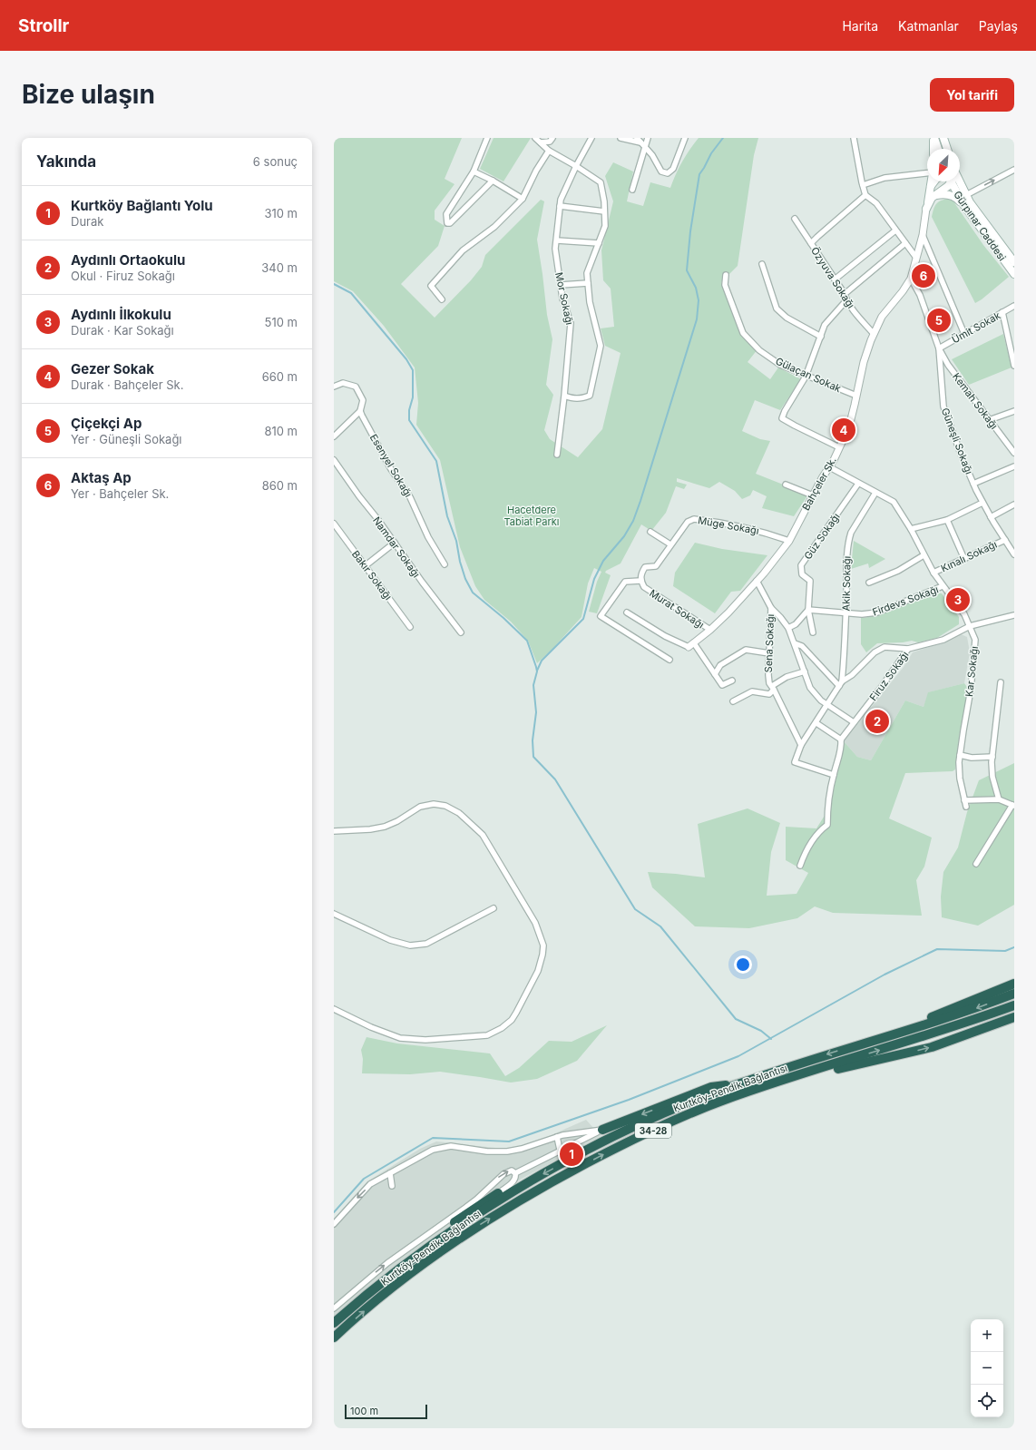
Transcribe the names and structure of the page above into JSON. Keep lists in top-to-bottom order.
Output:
{
  "streets": {
    "highway": ["Kurtköy-Pendik Bağlantısı", "34-28"],
    "main road": ["Gürpınar Caddesi"],
    "street": [
      "Özyuva Sokağı",
      "Mor Sokağı",
      "Ümit Sokak",
      "Gülaçan Sokak",
      "Kemah Sokağı",
      "Güneşli Sokağı",
      "Esenyel Sokağı",
      "Bahçeler Sk.",
      "Müge Sokağı",
      "Güz Sokağı",
      "Namdar Sokağı",
      "Kınalı Sokağı",
      "Bakır Sokağı",
      "Akik Sokağı",
      "Firdevs Sokağı",
      "Murat Sokağı",
      "Sena Sokağı",
      "Kar Sokağı",
      "Firuz Sokağı"
    ]
  },
  "crossings": [
    ["Özyuva Sokağı", "Bahçeler Sk."],
    ["Ümit Sokak", "Kemah Sokağı"],
    ["Ümit Sokak", "Güneşli Sokağı"],
    ["Gülaçan Sokak", "Bahçeler Sk."],
    ["Kemah Sokağı", "Güneşli Sokağı"],
    ["Güneşli Sokağı", "Bahçeler Sk."],
    ["Güneşli Sokağı", "Kınalı Sokağı"],
    ["Bahçeler Sk.", "Müge Sokağı"],
    ["Bahçeler Sk.", "Murat Sokağı"],
    ["Bahçeler Sk.", "Sena Sokağı"],
    ["Bahçeler Sk.", "Kar Sokağı"],
    ["Müge Sokağı", "Murat Sokağı"],
    ["Güz Sokağı", "Firdevs Sokağı"],
    ["Güz Sokağı", "Kar Sokağı"],
    ["Kınalı Sokağı", "Kar Sokağı"],
    ["Akik Sokağı", "Firdevs Sokağı"],
    ["Akik Sokağı", "Kar Sokağı"],
    ["Firdevs Sokağı", "Kar Sokağı"],
    ["Kar Sokağı", "Firuz Sokağı"]
  ],
  "parks": ["Hacetdere Tabiat Parkı"],
  "scale_bar": "100 m",
  "north": "bottom left",
  "page": {
    "header": "Strollr",
    "nav": ["Harita", "Katmanlar", "Paylaş"],
    "buttons": "Yol tarifi",
    "title": "Bize ulaşın",
    "heading": ["Yakında", "6 sonuç"],
    "list": [
      {
        "mark": "1",
        "name": "Kurtköy Bağlantı Yolu",
        "note": "Durak",
        "value": "310 m"
      },
      {
        "mark": "2",
        "name": "Aydınlı Ortaokulu",
        "note": "Okul · Firuz Sokağı",
        "value": "340 m"
      },
      {
        "mark": "3",
        "name": "Aydınlı İlkokulu",
        "note": "Durak · Kar Sokağı",
        "value": "510 m"
      },
      {
        "mark": "4",
        "name": "Gezer Sokak",
        "note": "Durak · Bahçeler Sk.",
        "value": "660 m"
      },
      {
        "mark": "5",
        "name": "Çiçekçi Ap",
        "note": "Yer · Güneşli Sokağı",
        "value": "810 m"
      },
      {
        "mark": "6",
        "name": "Aktaş Ap",
        "note": "Yer · Bahçeler Sk.",
        "value": "860 m"
      }
    ],
    "pins": [
      "6",
      "5",
      "4",
      "3",
      "2",
      "1"
    ],
    "map_buttons": ["+", "−"],
    "scale": "100 m"
  }
}
